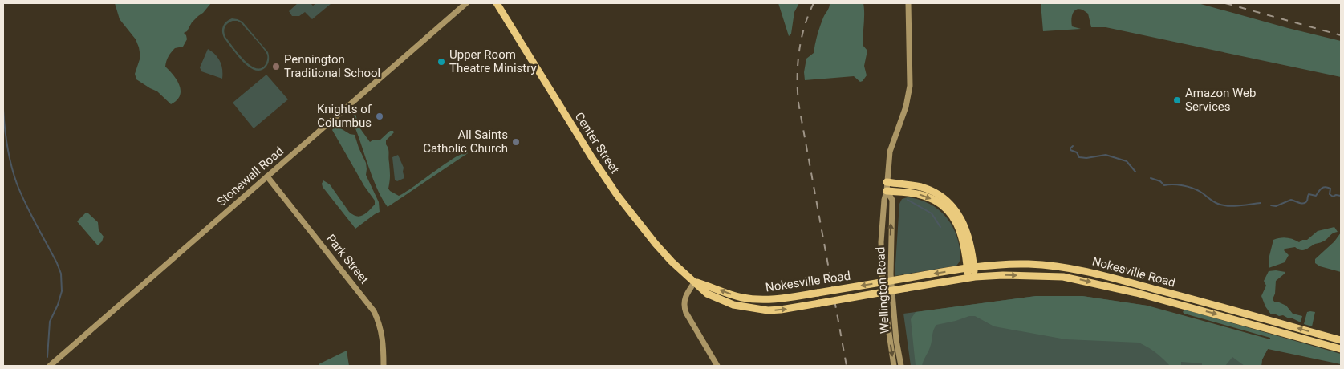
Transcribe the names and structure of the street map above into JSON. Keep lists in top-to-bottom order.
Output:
{
  "streets": {
    "highway": ["Center Street", "Nokesville Road"],
    "street": ["Stonewall Road", "Park Street", "Wellington Road"]
  },
  "crossings": [
    ["Center Street", "Nokesville Road"],
    ["Stonewall Road", "Park Street"]
  ],
  "places": [
    "Upper Room Theatre Ministry",
    "Pennington Traditional School",
    "Amazon Web Services",
    "Knights of Columbus",
    "All Saints Catholic Church"
  ]
}
